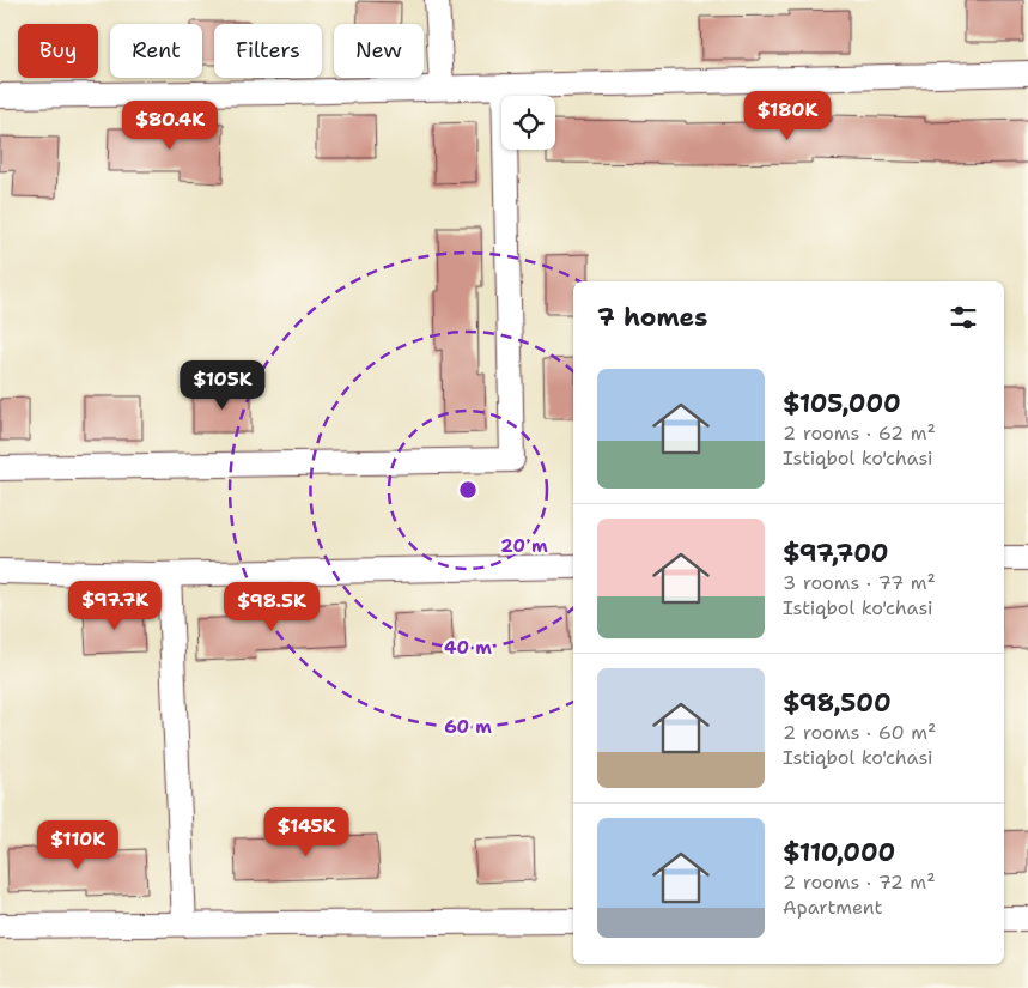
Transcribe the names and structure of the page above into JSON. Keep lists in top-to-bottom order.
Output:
{
  "page": {
    "chip": [
      "Buy",
      "Rent",
      "Filters",
      "New"
    ],
    "price": [
      "$180K",
      "$80.4K",
      "$105K",
      "$97.7K",
      "$98.5K",
      "$145K",
      "$110K"
    ],
    "heading": "7 homes",
    "list": [
      {
        "name": "$105,000",
        "note": "2 rooms · 62 m² · Istiqbol ko'chasi"
      },
      {
        "name": "$97,700",
        "note": "3 rooms · 77 m² · Istiqbol ko'chasi"
      },
      {
        "name": "$98,500",
        "note": "2 rooms · 60 m² · Istiqbol ko'chasi"
      },
      {
        "name": "$110,000",
        "note": "2 rooms · 72 m² · Apartment"
      }
    ]
  },
  "rings": ["20 m", "40 m", "60 m"]
}
